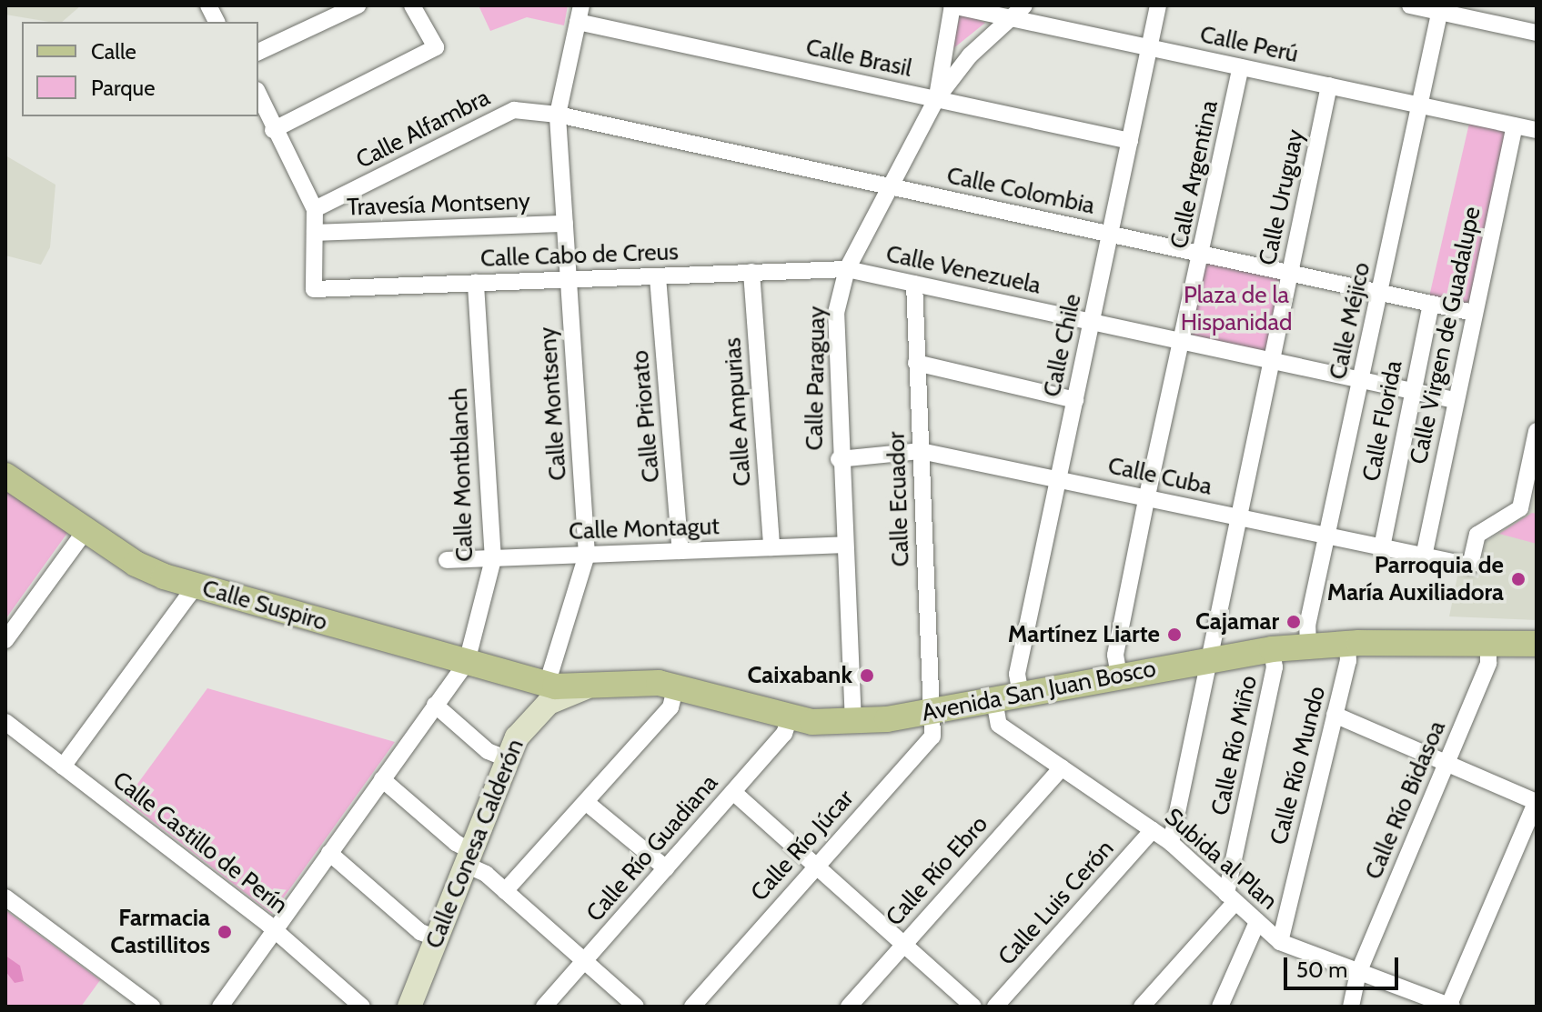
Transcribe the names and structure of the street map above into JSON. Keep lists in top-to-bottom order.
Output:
{
  "streets": {
    "main road": ["Calle Suspiro", "Avenida San Juan Bosco", "Calle Conesa Calderón"],
    "street": [
      "Calle Perú",
      "Calle Brasil",
      "Calle Alfambra",
      "Calle Argentina",
      "Calle Colombia",
      "Calle Uruguay",
      "Travesía Montseny",
      "Calle Cabo de Creus",
      "Calle Venezuela",
      "Calle Méjico",
      "Calle Virgen de Guadalupe",
      "Calle Chile",
      "Calle Paraguay",
      "Calle Montseny",
      "Calle Ampurias",
      "Calle Priorato",
      "Calle Florida",
      "Calle Montblanch",
      "Calle Cuba",
      "Calle Ecuador",
      "Calle Montagut",
      "Calle Río Miño",
      "Calle Río Mundo",
      "Calle Río Bidasoa",
      "Calle Castillo de Perín",
      "Calle Río Júcar",
      "Calle Río Guadiana",
      "Subida al Plan",
      "Calle Río Ebro",
      "Calle Luis Cerón"
    ]
  },
  "crossings": [
    ["Calle Perú", "Calle Argentina"],
    ["Calle Perú", "Calle Uruguay"],
    ["Calle Perú", "Calle Méjico"],
    ["Calle Perú", "Calle Virgen de Guadalupe"],
    ["Calle Perú", "Calle Chile"],
    ["Calle Perú", "Calle Paraguay"],
    ["Calle Brasil", "Calle Chile"],
    ["Calle Brasil", "Calle Paraguay"],
    ["Calle Brasil", "Calle Montseny"],
    ["Calle Alfambra", "Calle Colombia"],
    ["Calle Alfambra", "Calle Montseny"],
    ["Calle Argentina", "Calle Colombia"],
    ["Calle Argentina", "Calle Venezuela"],
    ["Calle Argentina", "Calle Cuba"],
    ["Calle Argentina", "Avenida San Juan Bosco"],
    ["Calle Colombia", "Calle Uruguay"],
    ["Calle Colombia", "Calle Méjico"],
    ["Calle Colombia", "Calle Virgen de Guadalupe"],
    ["Calle Colombia", "Calle Chile"],
    ["Calle Colombia", "Calle Paraguay"],
    ["Calle Colombia", "Calle Montseny"],
    ["Calle Colombia", "Calle Florida"],
    ["Calle Uruguay", "Calle Venezuela"],
    ["Calle Uruguay", "Calle Cuba"],
    ["Calle Uruguay", "Avenida San Juan Bosco"],
    ["Calle Uruguay", "Subida al Plan"],
    ["Travesía Montseny", "Calle Cabo de Creus"],
    ["Travesía Montseny", "Calle Montseny"],
    ["Calle Cabo de Creus", "Calle Venezuela"],
    ["Calle Cabo de Creus", "Calle Paraguay"],
    ["Calle Cabo de Creus", "Calle Montseny"],
    ["Calle Cabo de Creus", "Calle Ampurias"],
    ["Calle Cabo de Creus", "Calle Priorato"],
    ["Calle Cabo de Creus", "Calle Montblanch"],
    ["Calle Venezuela", "Calle Méjico"],
    ["Calle Venezuela", "Calle Virgen de Guadalupe"],
    ["Calle Venezuela", "Calle Chile"],
    ["Calle Venezuela", "Calle Paraguay"],
    ["Calle Venezuela", "Calle Florida"],
    ["Calle Venezuela", "Calle Ecuador"],
    ["Calle Méjico", "Calle Cuba"],
    ["Calle Méjico", "Avenida San Juan Bosco"],
    ["Calle Virgen de Guadalupe", "Calle Cuba"],
    ["Calle Chile", "Calle Cuba"],
    ["Calle Chile", "Avenida San Juan Bosco"],
    ["Calle Paraguay", "Calle Cuba"],
    ["Calle Paraguay", "Calle Montagut"],
    ["Calle Paraguay", "Avenida San Juan Bosco"],
    ["Calle Montseny", "Calle Montagut"],
    ["Calle Montseny", "Calle Suspiro"],
    ["Calle Montseny", "Avenida San Juan Bosco"],
    ["Calle Montseny", "Calle Conesa Calderón"],
    ["Calle Ampurias", "Calle Montagut"],
    ["Calle Priorato", "Calle Montagut"],
    ["Calle Florida", "Calle Cuba"],
    ["Calle Montblanch", "Calle Montagut"],
    ["Calle Montblanch", "Calle Suspiro"],
    ["Calle Cuba", "Calle Ecuador"],
    ["Calle Ecuador", "Avenida San Juan Bosco"],
    ["Calle Ecuador", "Calle Río Júcar"],
    ["Calle Suspiro", "Avenida San Juan Bosco"],
    ["Calle Suspiro", "Calle Conesa Calderón"],
    ["Avenida San Juan Bosco", "Calle Río Miño"],
    ["Avenida San Juan Bosco", "Calle Río Mundo"],
    ["Avenida San Juan Bosco", "Calle Río Bidasoa"],
    ["Avenida San Juan Bosco", "Calle Conesa Calderón"],
    ["Avenida San Juan Bosco", "Calle Río Júcar"],
    ["Avenida San Juan Bosco", "Calle Río Guadiana"],
    ["Avenida San Juan Bosco", "Subida al Plan"],
    ["Calle Río Miño", "Subida al Plan"],
    ["Calle Río Mundo", "Subida al Plan"],
    ["Calle Río Bidasoa", "Subida al Plan"],
    ["Subida al Plan", "Calle Río Ebro"],
    ["Subida al Plan", "Calle Luis Cerón"]
  ],
  "parks": ["Plaza de la Hispanidad"],
  "places": [
    "Parroquia de María Auxiliadora",
    "Cajamar",
    "Martínez Liarte",
    "Caixabank",
    "Farmacia Castillitos"
  ],
  "legend": ["Calle", "Parque"],
  "scale_bar": "50 m"
}
